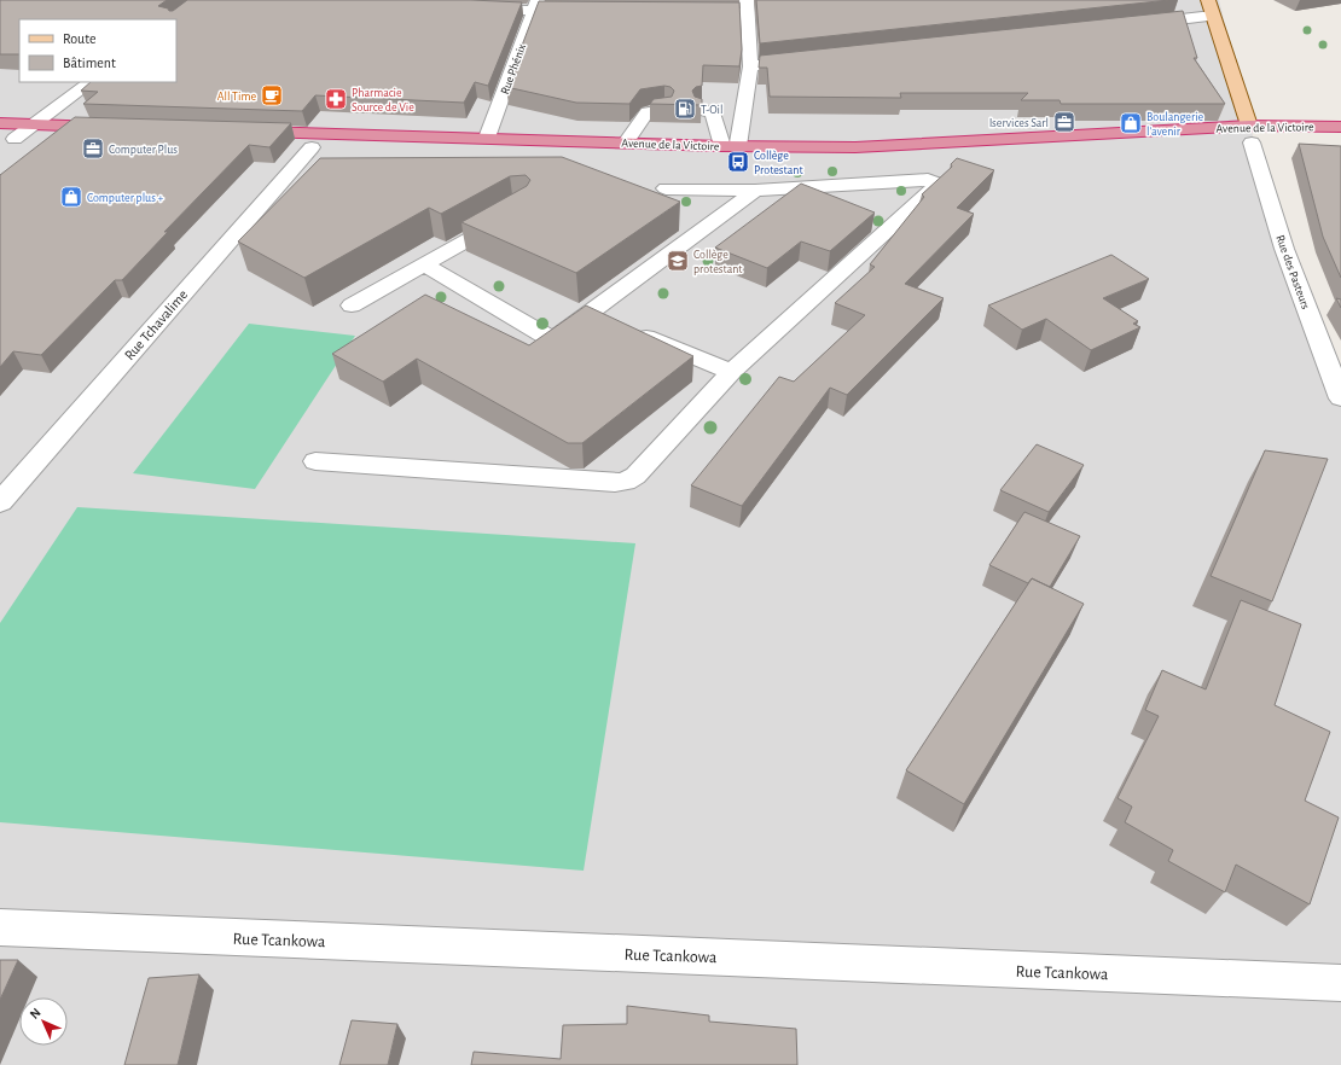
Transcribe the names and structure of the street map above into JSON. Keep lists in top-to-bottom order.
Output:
{
  "streets": {
    "highway": ["Avenue de la Victoire"],
    "street": [
      "Rue Phénix",
      "Rue des Pasteurs",
      "Rue Tchavalime",
      "Rue Tcankowa"
    ]
  },
  "crossings": [
    ["Rue Phénix", "Avenue de la Victoire"],
    ["Avenue de la Victoire", "Rue des Pasteurs"],
    ["Avenue de la Victoire", "Rue Tchavalime"]
  ],
  "places": {
    "cafe": ["All Time"],
    "pharmacy": ["Pharmacie Source de Vie"],
    "fuel station": ["T-Oil"],
    "office": ["Iservices Sarl", "Computer Plus"],
    "shop": ["Boulangerie l'avenir", "Computer plus +"],
    "bus stop": ["Collège Protestant"],
    "school or university": ["Collège protestant"]
  },
  "legend": ["Route", "Bâtiment"],
  "north": "top left"
}
